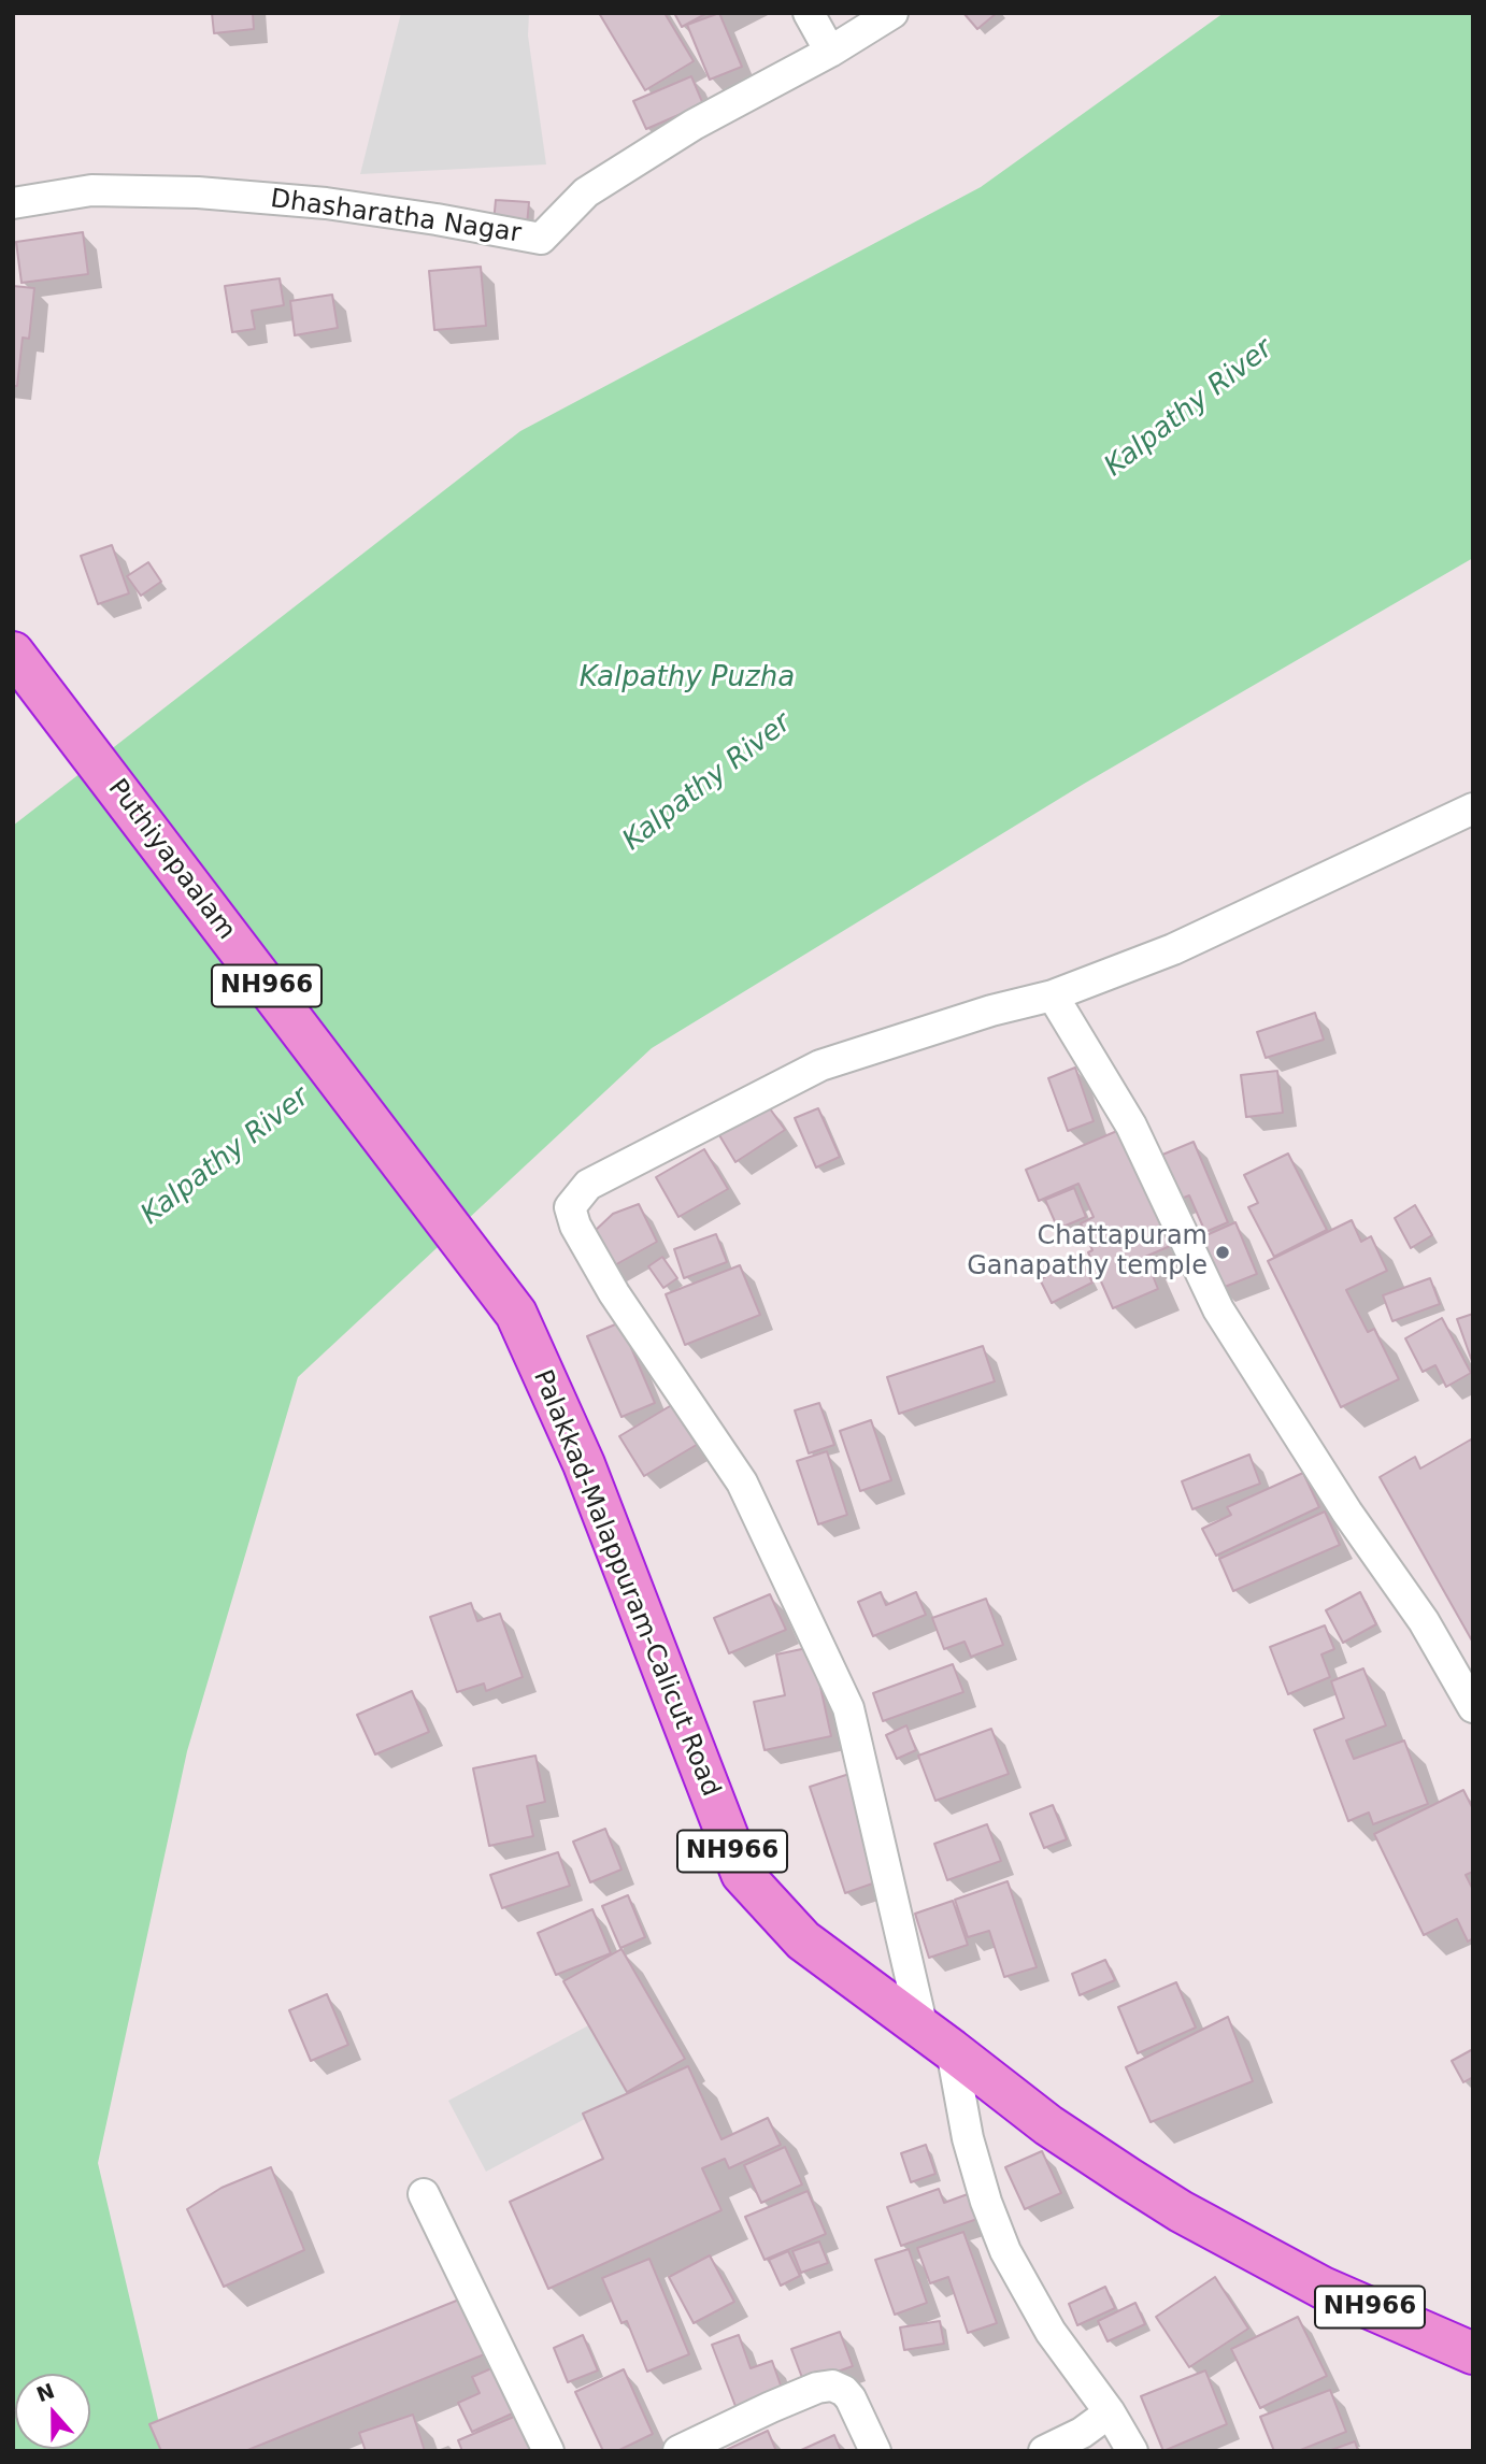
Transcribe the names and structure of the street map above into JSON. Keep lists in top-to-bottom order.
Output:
{
  "streets": {
    "highway": ["Puthiyapaalam", "NH966", "Palakkad-Malappuram-Calicut Road"],
    "street": ["Dhasharatha Nagar"]
  },
  "crossings": [
    ["Puthiyapaalam", "Palakkad-Malappuram-Calicut Road"]
  ],
  "water": ["Kalpathy River", "Kalpathy Puzha"],
  "places": ["Chattapuram Ganapathy temple"],
  "north": "top"
}
